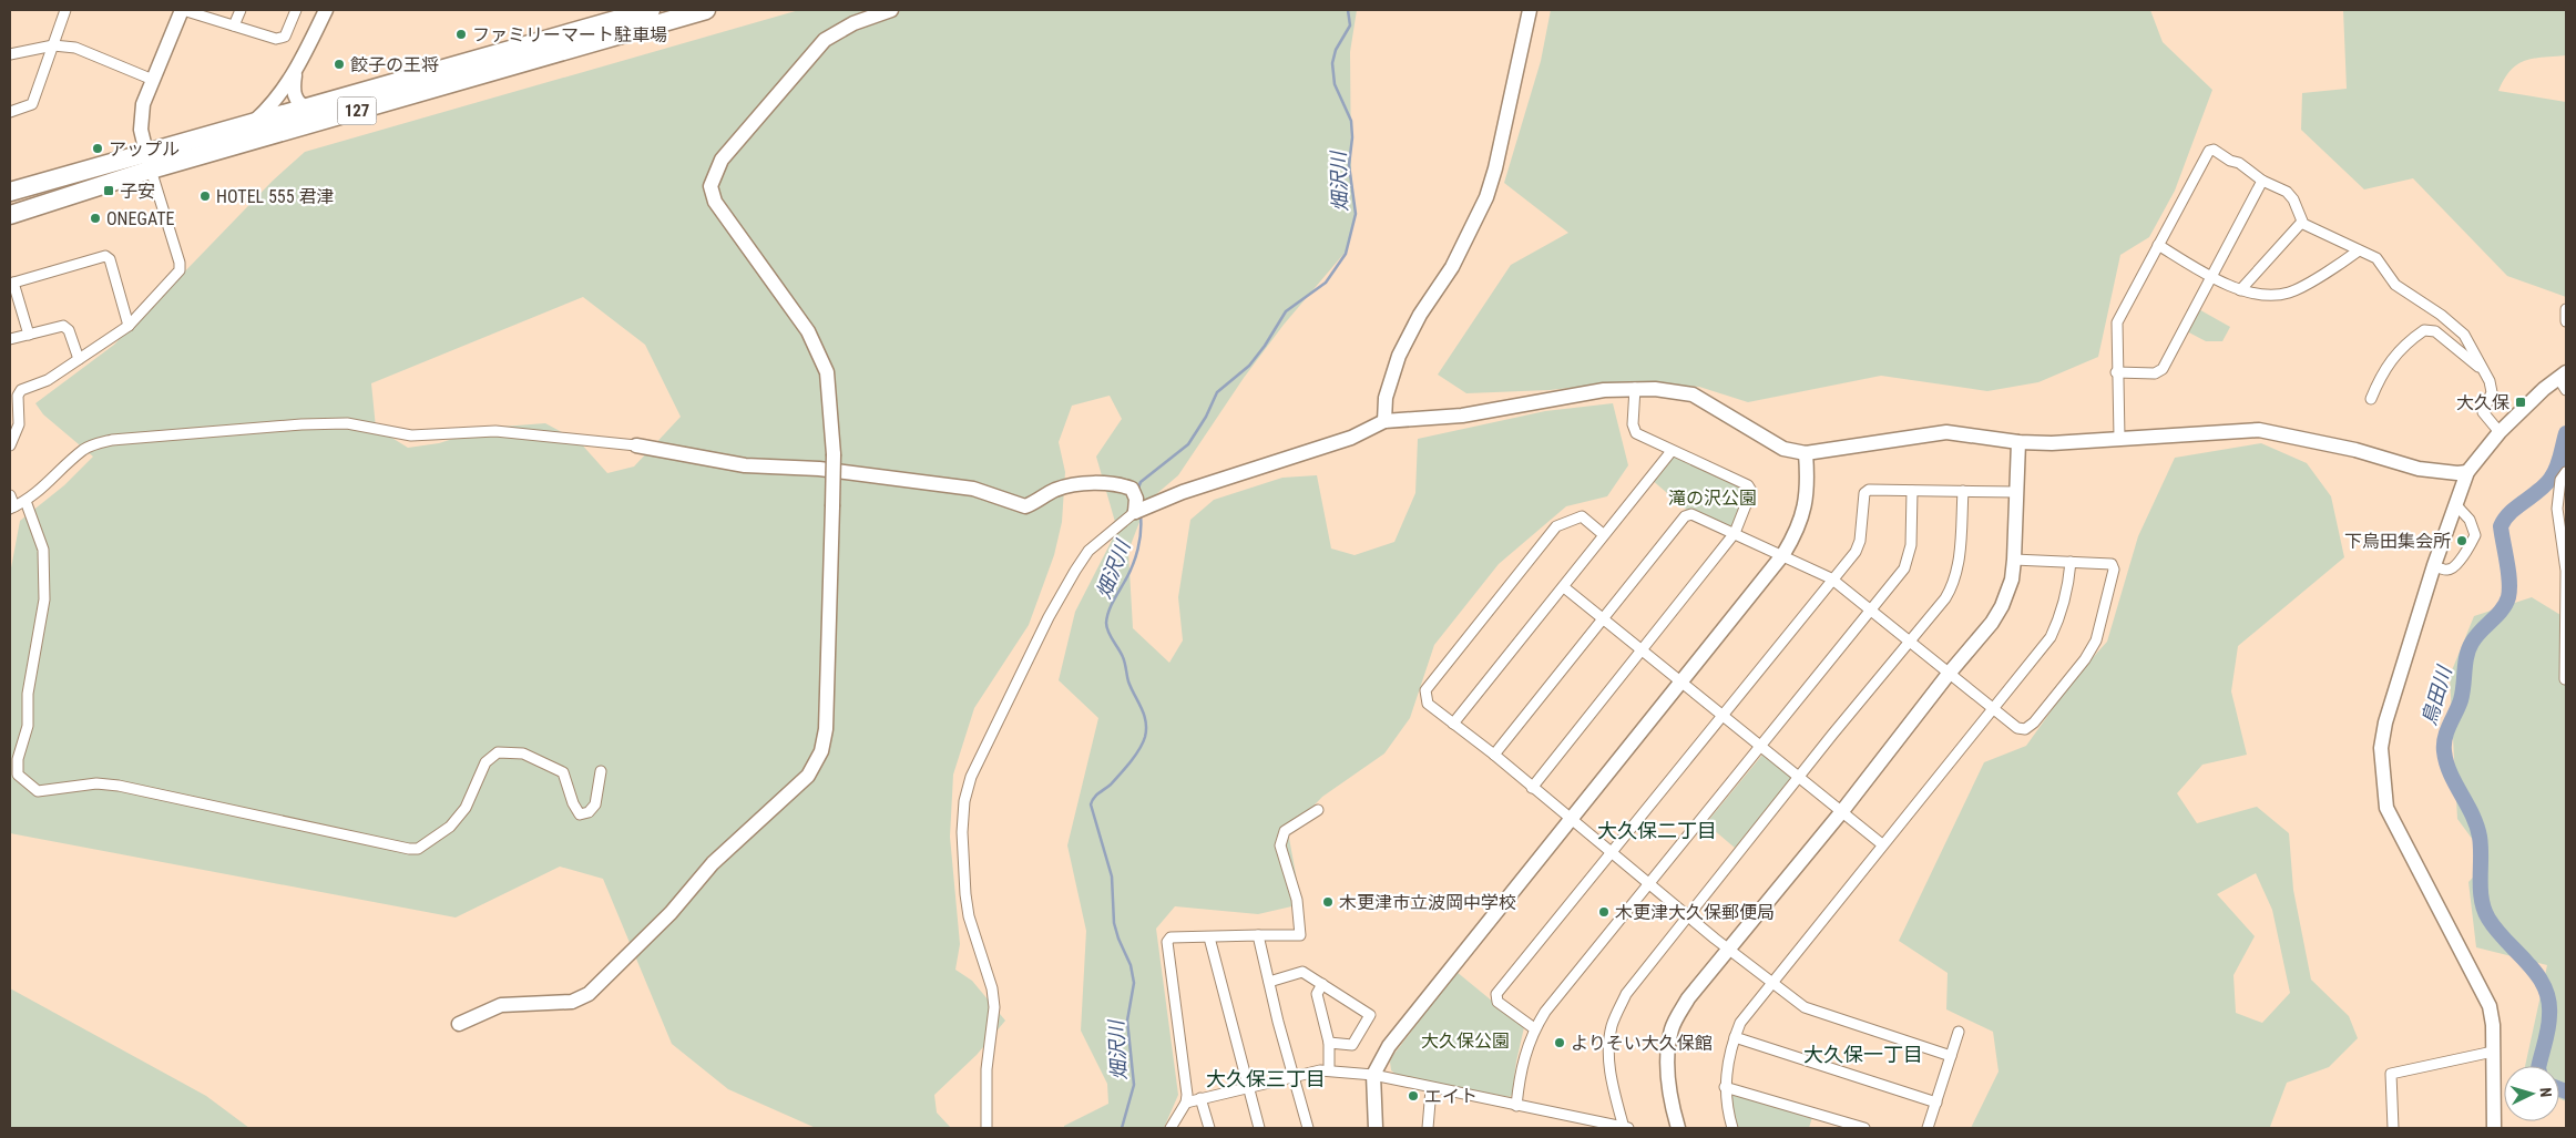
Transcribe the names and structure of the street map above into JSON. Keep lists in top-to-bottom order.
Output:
{
  "streets": {
    "highway": ["127"]
  },
  "districts": ["大久保二丁目", "大久保一丁目", "大久保三丁目"],
  "water": ["畑沢川", "鳥田川"],
  "parks": ["滝の沢公園", "大久保公園"],
  "places": {
    "other": [
      "ファミリーマート駐車場",
      "餃子の王将",
      "アップル",
      "HOTEL 555 君津",
      "ONEGATE",
      "下烏田集会所",
      "木更津市立波岡中学校",
      "木更津大久保郵便局",
      "よりそい大久保館",
      "エイト"
    ],
    "transit": ["子安", "大久保"]
  },
  "north": "right"
}
